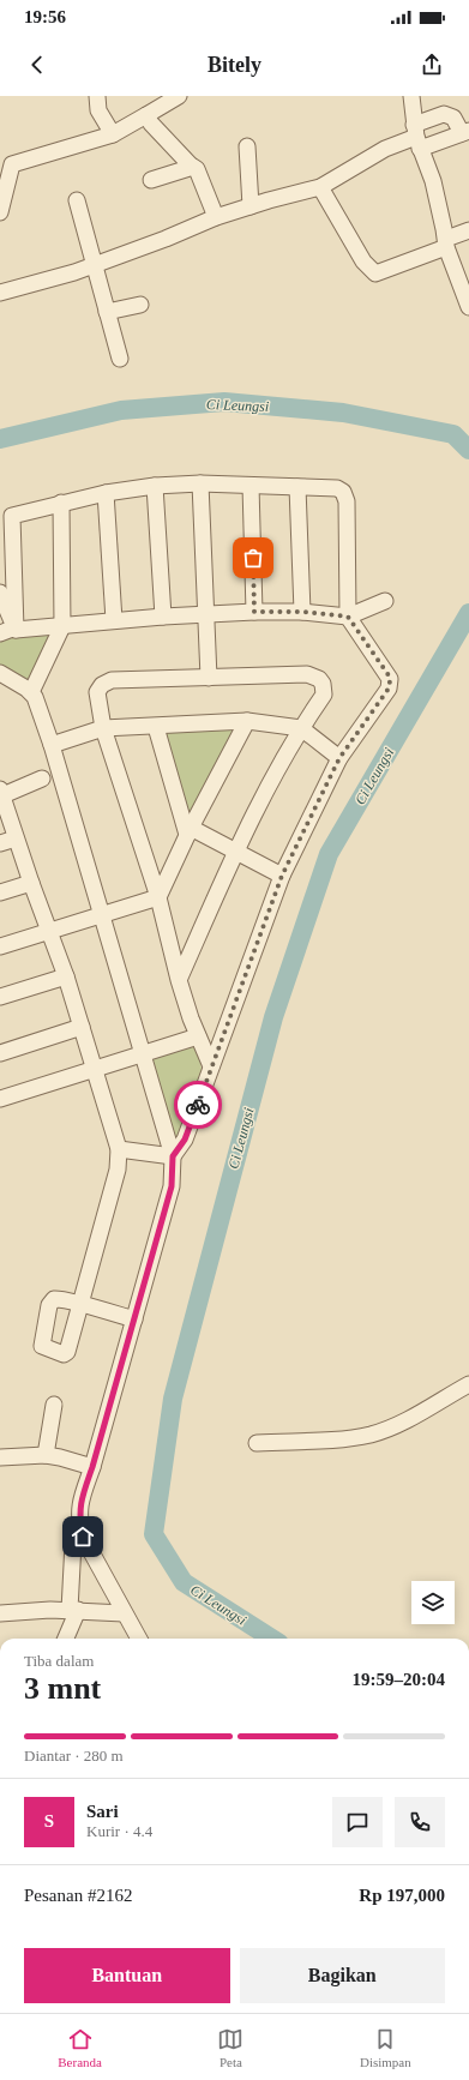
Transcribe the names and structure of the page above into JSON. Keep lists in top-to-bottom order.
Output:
{
  "water": ["Ci Leungsi"],
  "page": {
    "status": "19:56",
    "header": "Bitely",
    "heading": ["3 mnt", "Tiba dalam", "19:59–20:04"],
    "panel": [
      "Sari",
      "Kurir · 4.4",
      "Pesanan #2162",
      "Rp 197,000"
    ],
    "bar": "Diantar · 280 m",
    "round": "S",
    "buttons": ["Bantuan", "Bagikan"],
    "tabs": ["Beranda", "Peta", "Disimpan"]
  }
}
